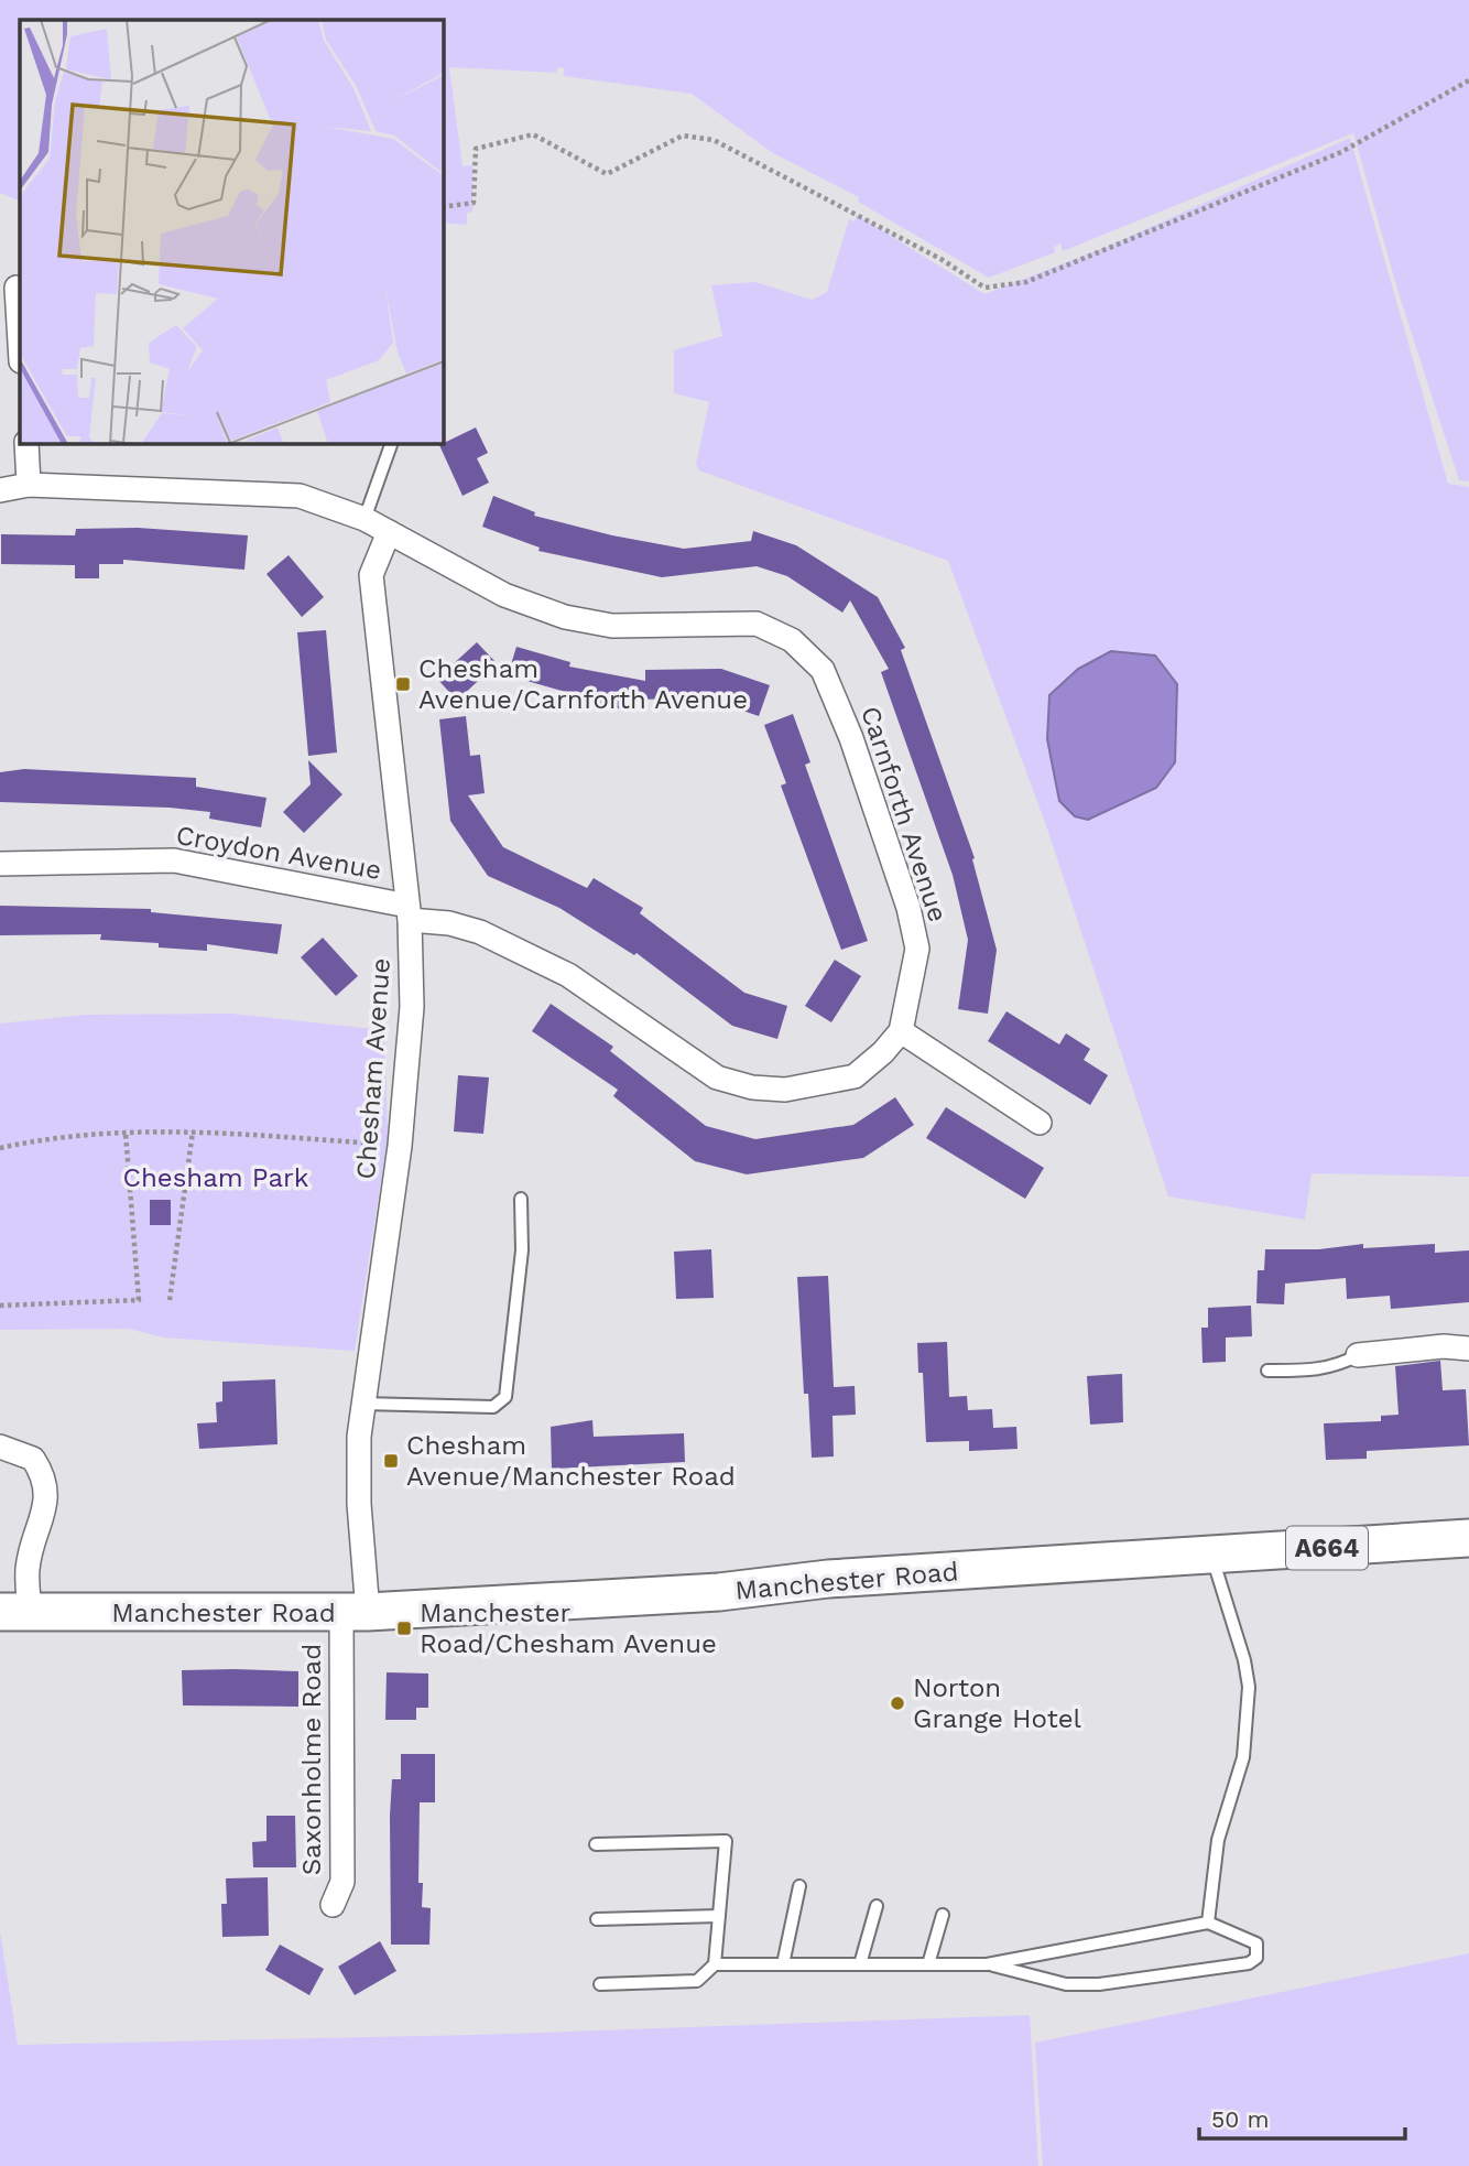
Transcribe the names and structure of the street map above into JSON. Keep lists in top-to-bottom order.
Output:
{
  "streets": {
    "main road": ["A664", "Manchester Road"],
    "street": [
      "Carnforth Avenue",
      "Croydon Avenue",
      "Chesham Avenue",
      "Saxonholme Road"
    ]
  },
  "crossings": [
    ["Carnforth Avenue", "Chesham Avenue"],
    ["Croydon Avenue", "Chesham Avenue"],
    ["Chesham Avenue", "Manchester Road"],
    ["Chesham Avenue", "Saxonholme Road"],
    ["A664", "Manchester Road"],
    ["Manchester Road", "Saxonholme Road"]
  ],
  "parks": ["Chesham Park"],
  "places": {
    "transit": ["Chesham Avenue/Carnforth Avenue", "Chesham Avenue/Manchester Road", "Manchester Road/Chesham Avenue"],
    "other": ["Norton Grange Hotel"]
  },
  "scale_bar": "50 m"
}
